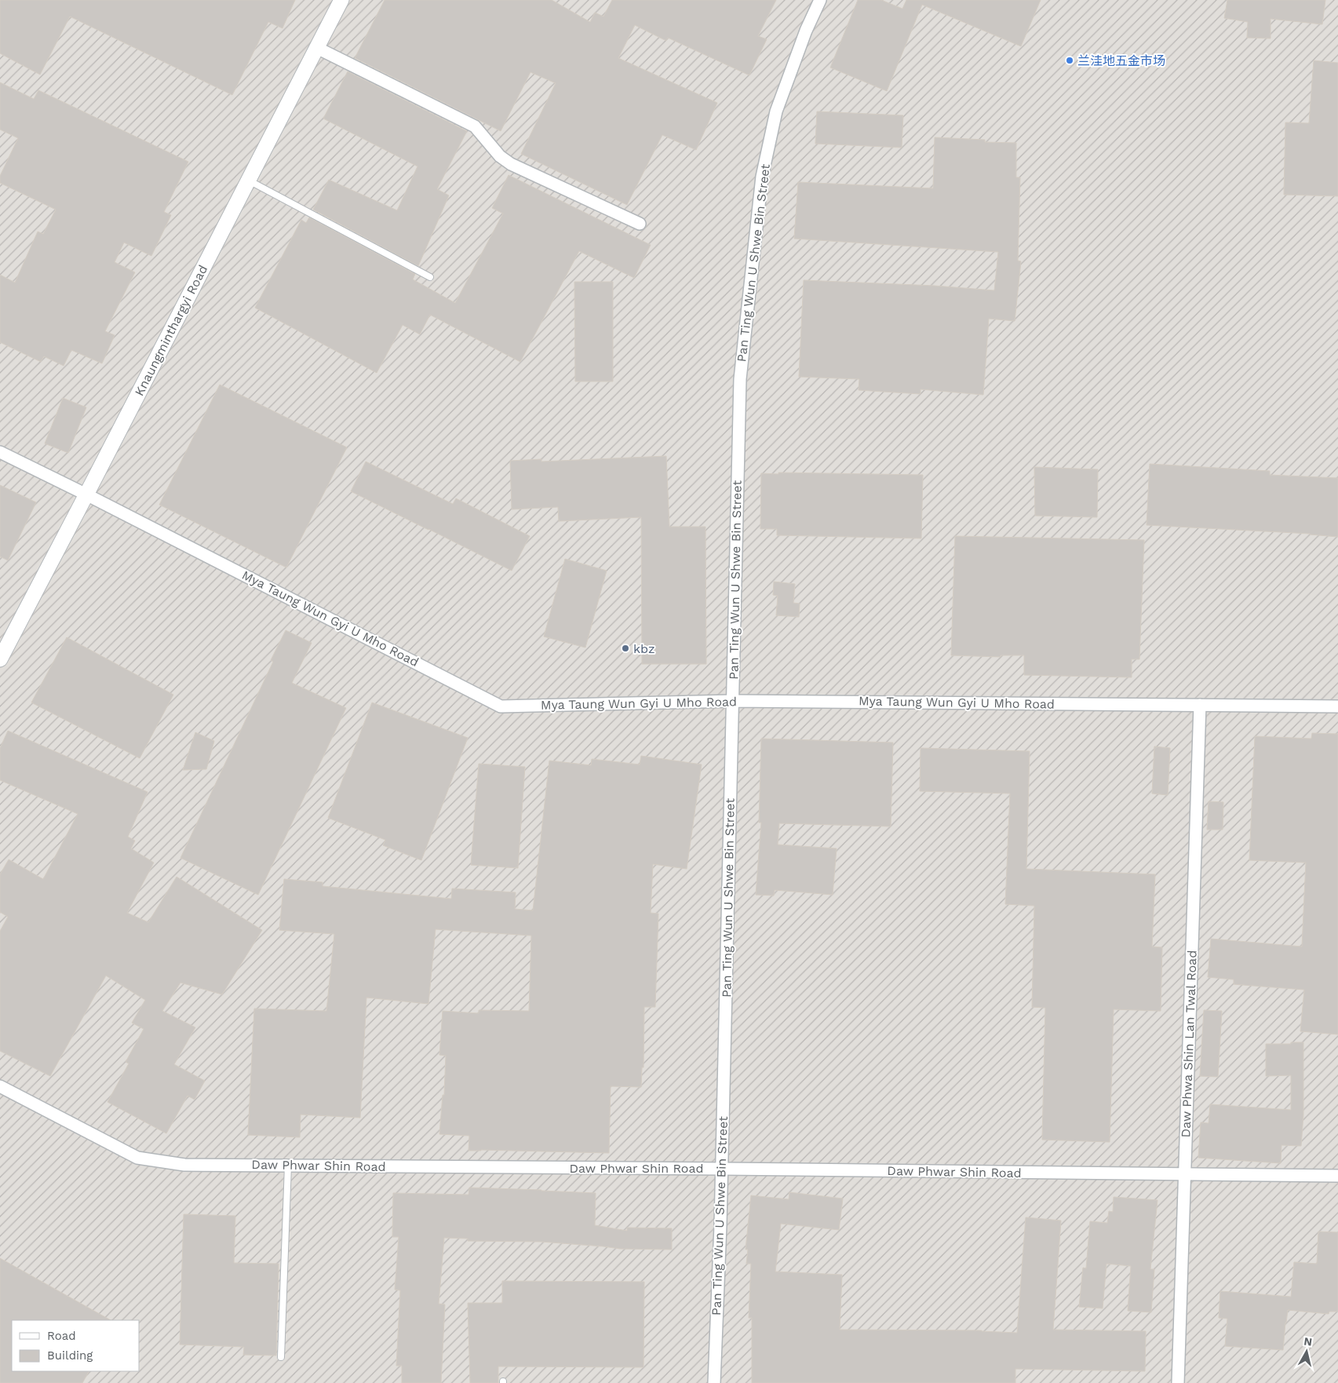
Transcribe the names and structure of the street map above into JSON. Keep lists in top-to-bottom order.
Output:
{
  "streets": {
    "street": [
      "Pan Ting Wun U Shwe Bin Street",
      "Knaungminthargyi Road",
      "Mya Taung Wun Gyi U Mho Road",
      "Daw Phwa Shin Lan Twal Road",
      "Daw Phwar Shin Road"
    ]
  },
  "crossings": [
    ["Pan Ting Wun U Shwe Bin Street", "Mya Taung Wun Gyi U Mho Road"],
    ["Pan Ting Wun U Shwe Bin Street", "Daw Phwar Shin Road"],
    ["Knaungminthargyi Road", "Mya Taung Wun Gyi U Mho Road"],
    ["Mya Taung Wun Gyi U Mho Road", "Daw Phwa Shin Lan Twal Road"],
    ["Daw Phwa Shin Lan Twal Road", "Daw Phwar Shin Road"]
  ],
  "places": ["兰洼地五金市场", "kbz"],
  "legend": ["Road", "Building"],
  "north": "top"
}
